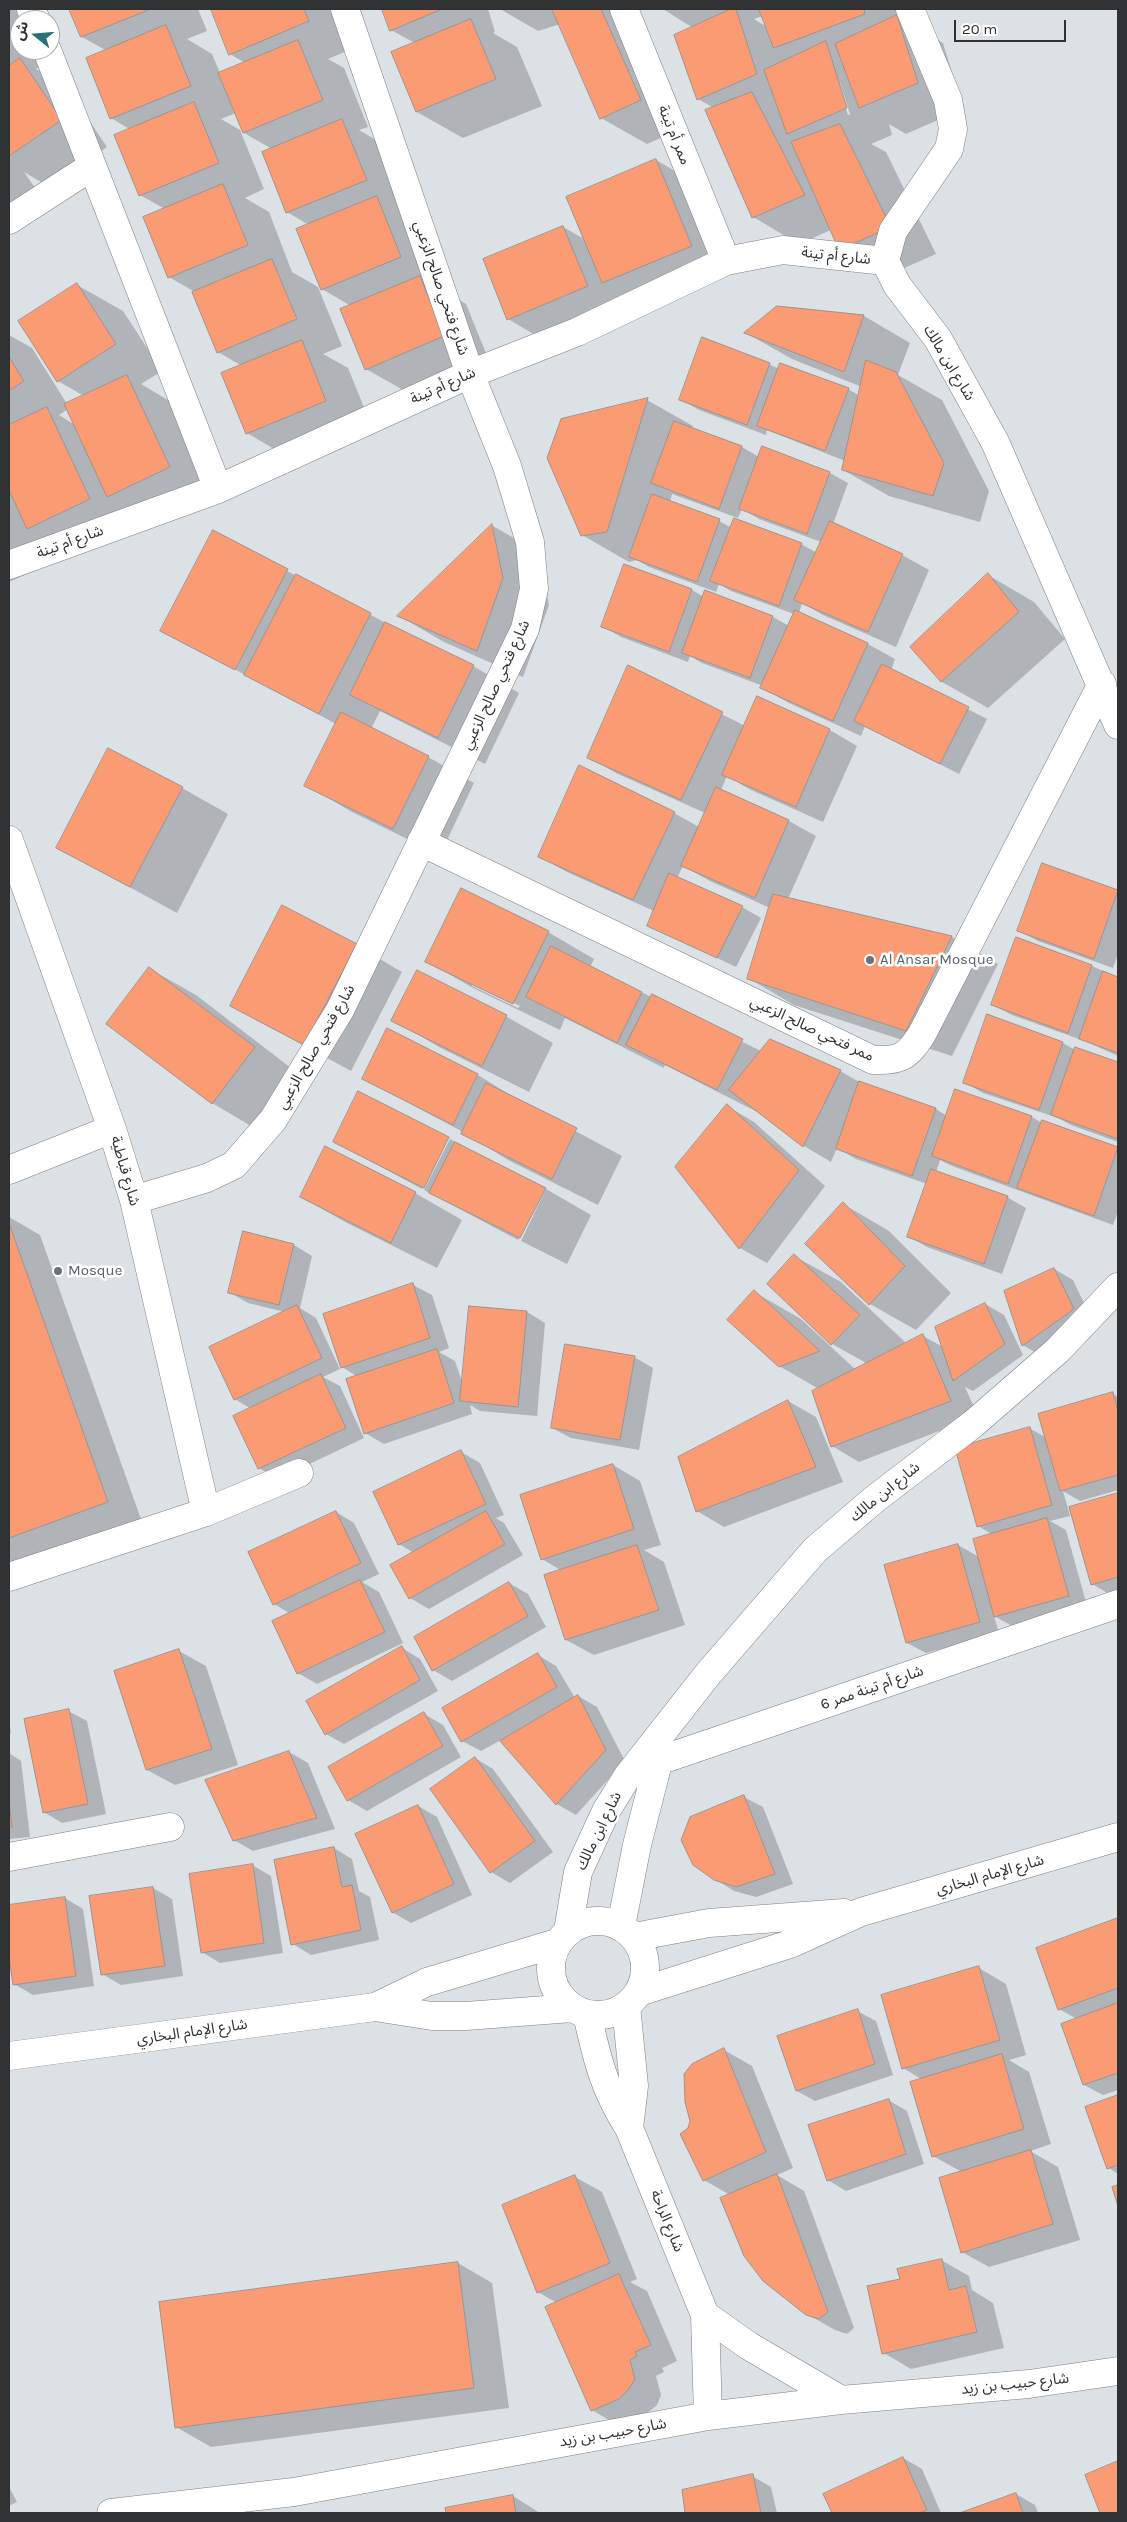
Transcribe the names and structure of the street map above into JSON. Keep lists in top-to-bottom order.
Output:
{
  "streets": {
    "street": [
      "ممر أم تينة",
      "شارع أم تينة",
      "شارع فتحي صالح الزعبي",
      "شارع ابن مالك",
      "ممر فتحي صالح الزعبي",
      "شارع قباطية",
      "شارع أم تينة ممر 6",
      "شارع الإمام البخاري",
      "شارع الراحة",
      "شارع حبيب بن زيد"
    ]
  },
  "crossings": [
    ["ممر أم تينة", "شارع أم تينة"],
    ["شارع أم تينة", "شارع فتحي صالح الزعبي"],
    ["شارع أم تينة", "شارع ابن مالك"],
    ["شارع فتحي صالح الزعبي", "ممر فتحي صالح الزعبي"],
    ["شارع فتحي صالح الزعبي", "شارع قباطية"],
    ["شارع ابن مالك", "ممر فتحي صالح الزعبي"],
    ["شارع ابن مالك", "شارع أم تينة ممر 6"],
    ["شارع ابن مالك", "شارع الإمام البخاري"],
    ["شارع ابن مالك", "شارع الراحة"],
    ["شارع الإمام البخاري", "شارع الراحة"],
    ["شارع الراحة", "شارع حبيب بن زيد"]
  ],
  "places": ["Al Ansar Mosque", "Mosque"],
  "scale_bar": "20 m",
  "north": "left"
}
